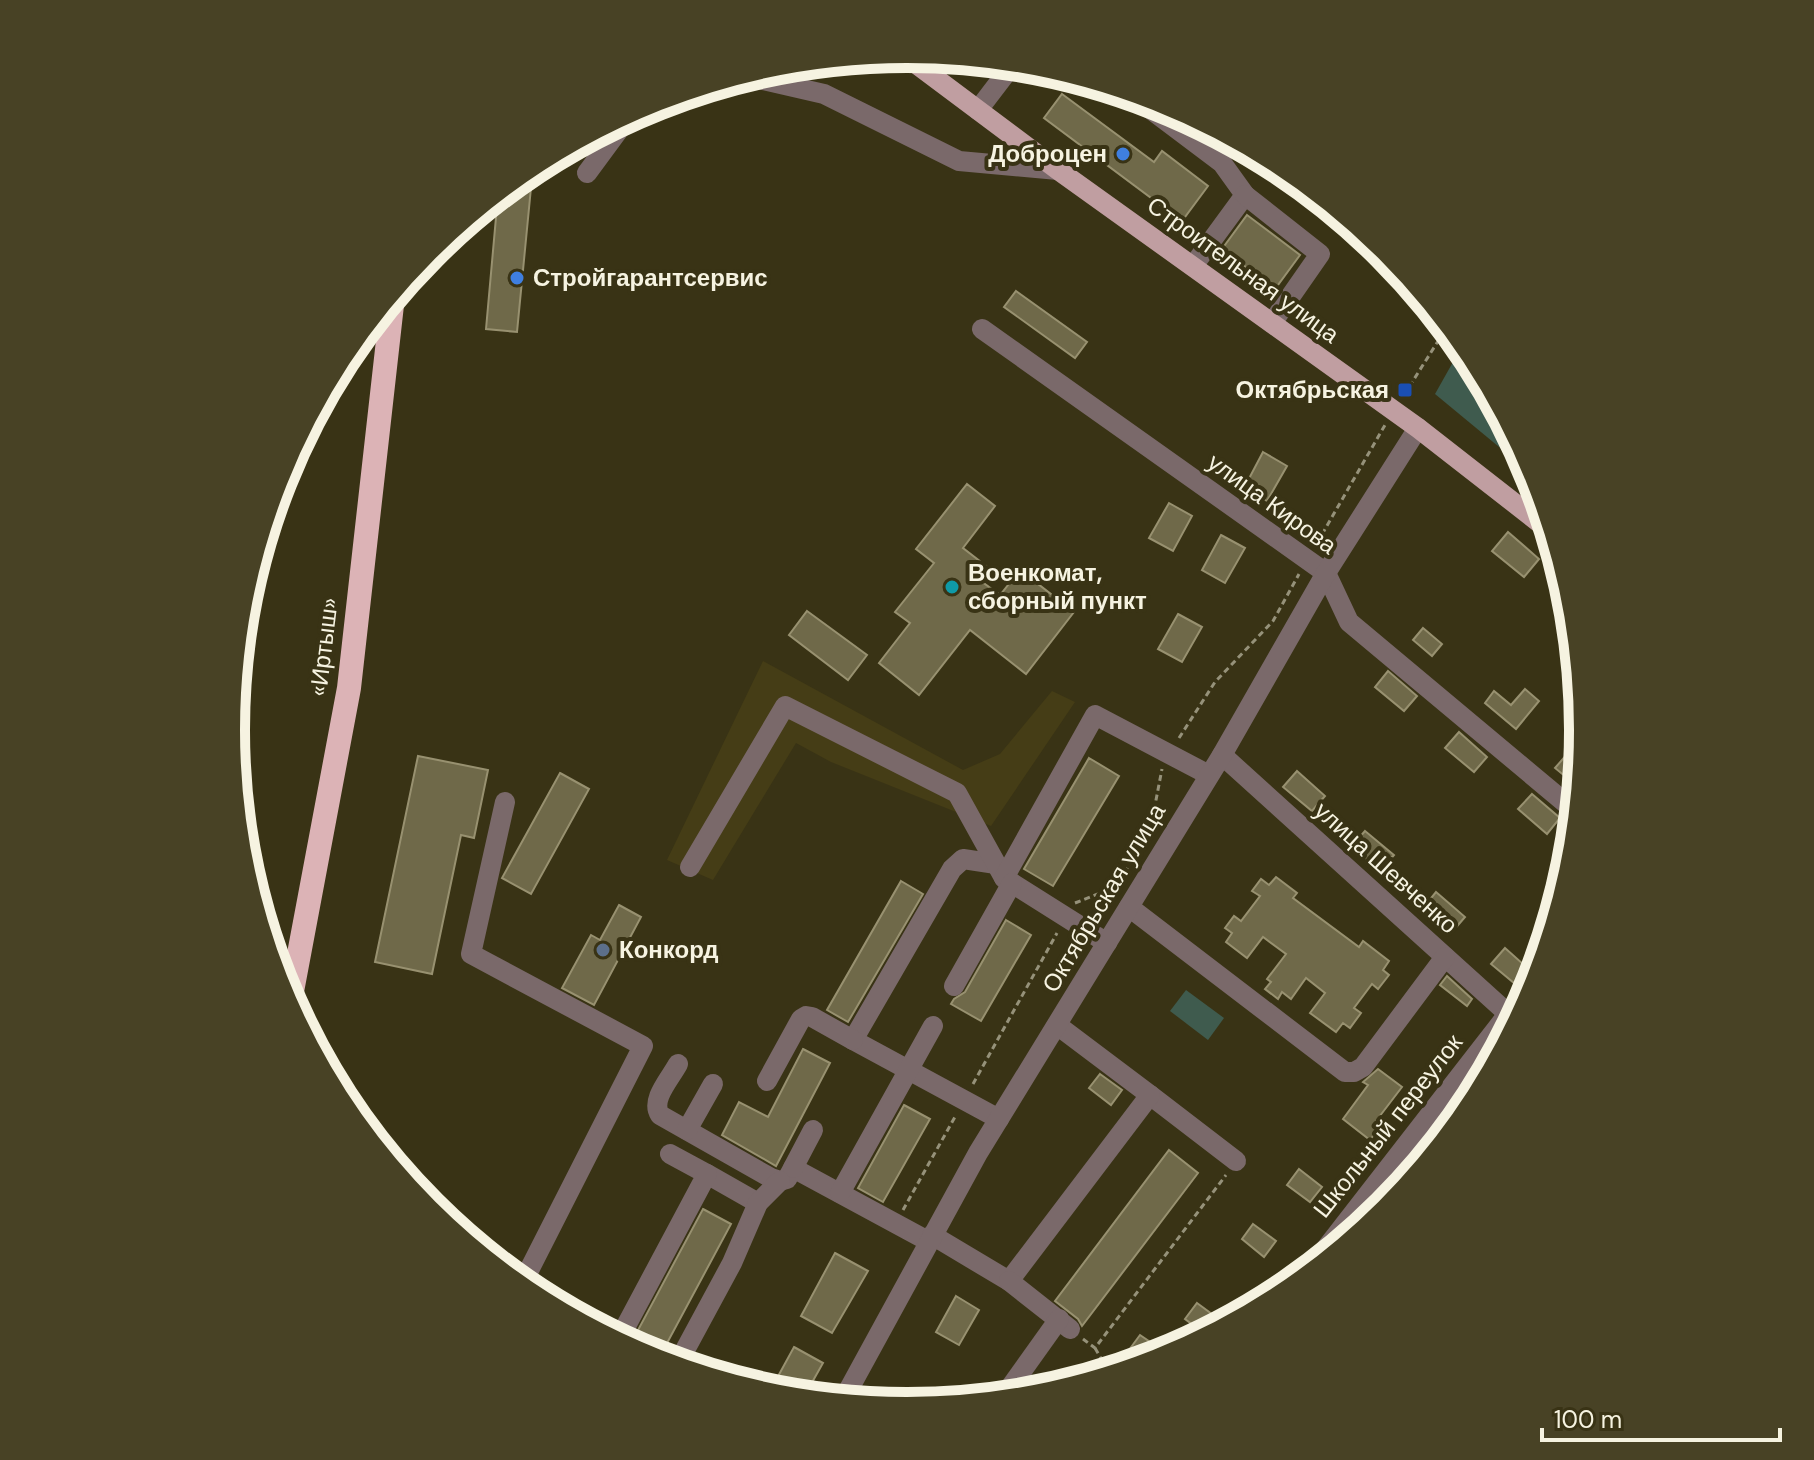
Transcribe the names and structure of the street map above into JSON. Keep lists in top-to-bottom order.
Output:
{
  "streets": {
    "highway": ["«Иртыш»"],
    "main road": ["Строительная улица"],
    "street": [
      "улица Кирова",
      "улица Шевченко",
      "Октябрьская улица",
      "Школьный переулок"
    ]
  },
  "crossings": [
    ["Строительная улица", "Октябрьская улица"],
    ["улица Кирова", "Октябрьская улица"],
    ["улица Шевченко", "Октябрьская улица"]
  ],
  "places": {
    "other": [
      "Доброцен",
      "Стройгарантсервис",
      "Военкомат, сборный пункт",
      "Конкорд"
    ],
    "transit": ["Октябрьская"]
  },
  "scale_bar": "100 m"
}
